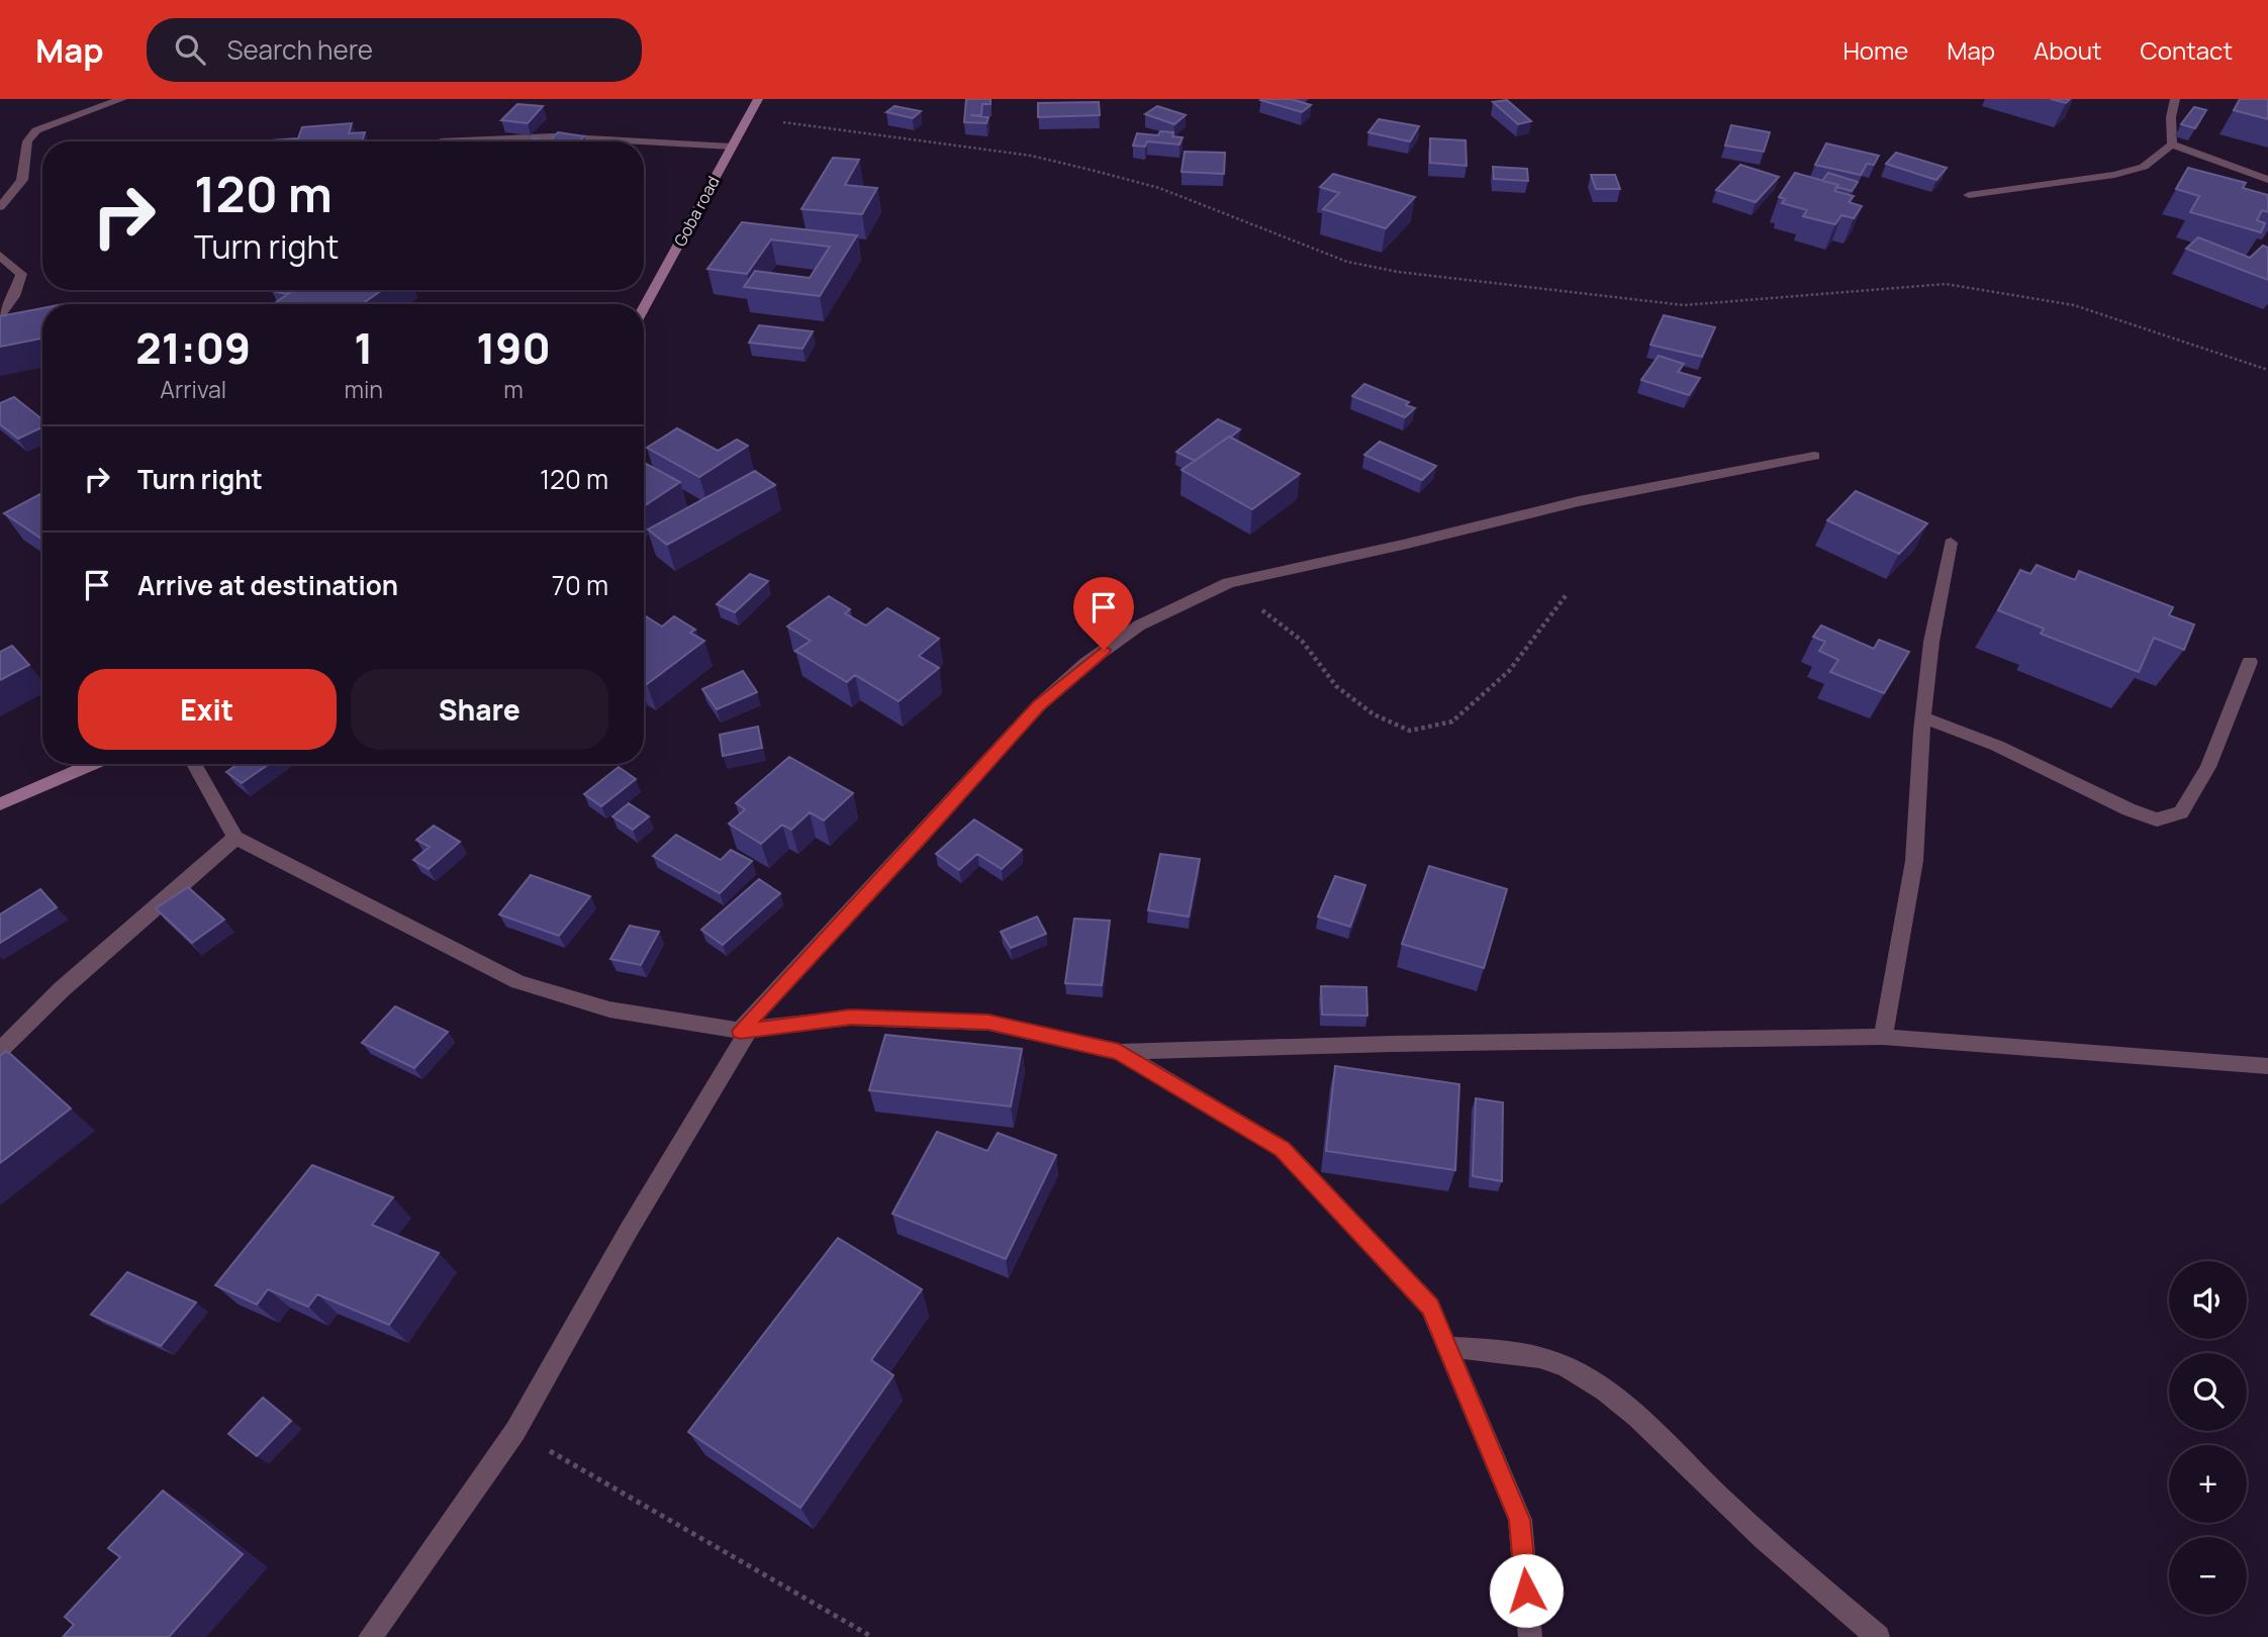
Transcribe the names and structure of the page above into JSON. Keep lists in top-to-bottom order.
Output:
{
  "streets": {
    "street": ["Goba road"]
  },
  "page": {
    "header": "Map",
    "search": "Search here",
    "nav": [
      "Home",
      "Map",
      "About",
      "Contact"
    ],
    "turn": ["120 m", "Turn right"],
    "eta": [
      "21:09",
      "Arrival",
      "1",
      "min",
      "190",
      "m"
    ],
    "list": [
      {
        "name": "Turn right",
        "value": "120 m"
      },
      {
        "name": "Arrive at destination",
        "value": "70 m"
      }
    ],
    "buttons": ["Exit", "Share"],
    "map_buttons": ["+", "−"]
  }
}
